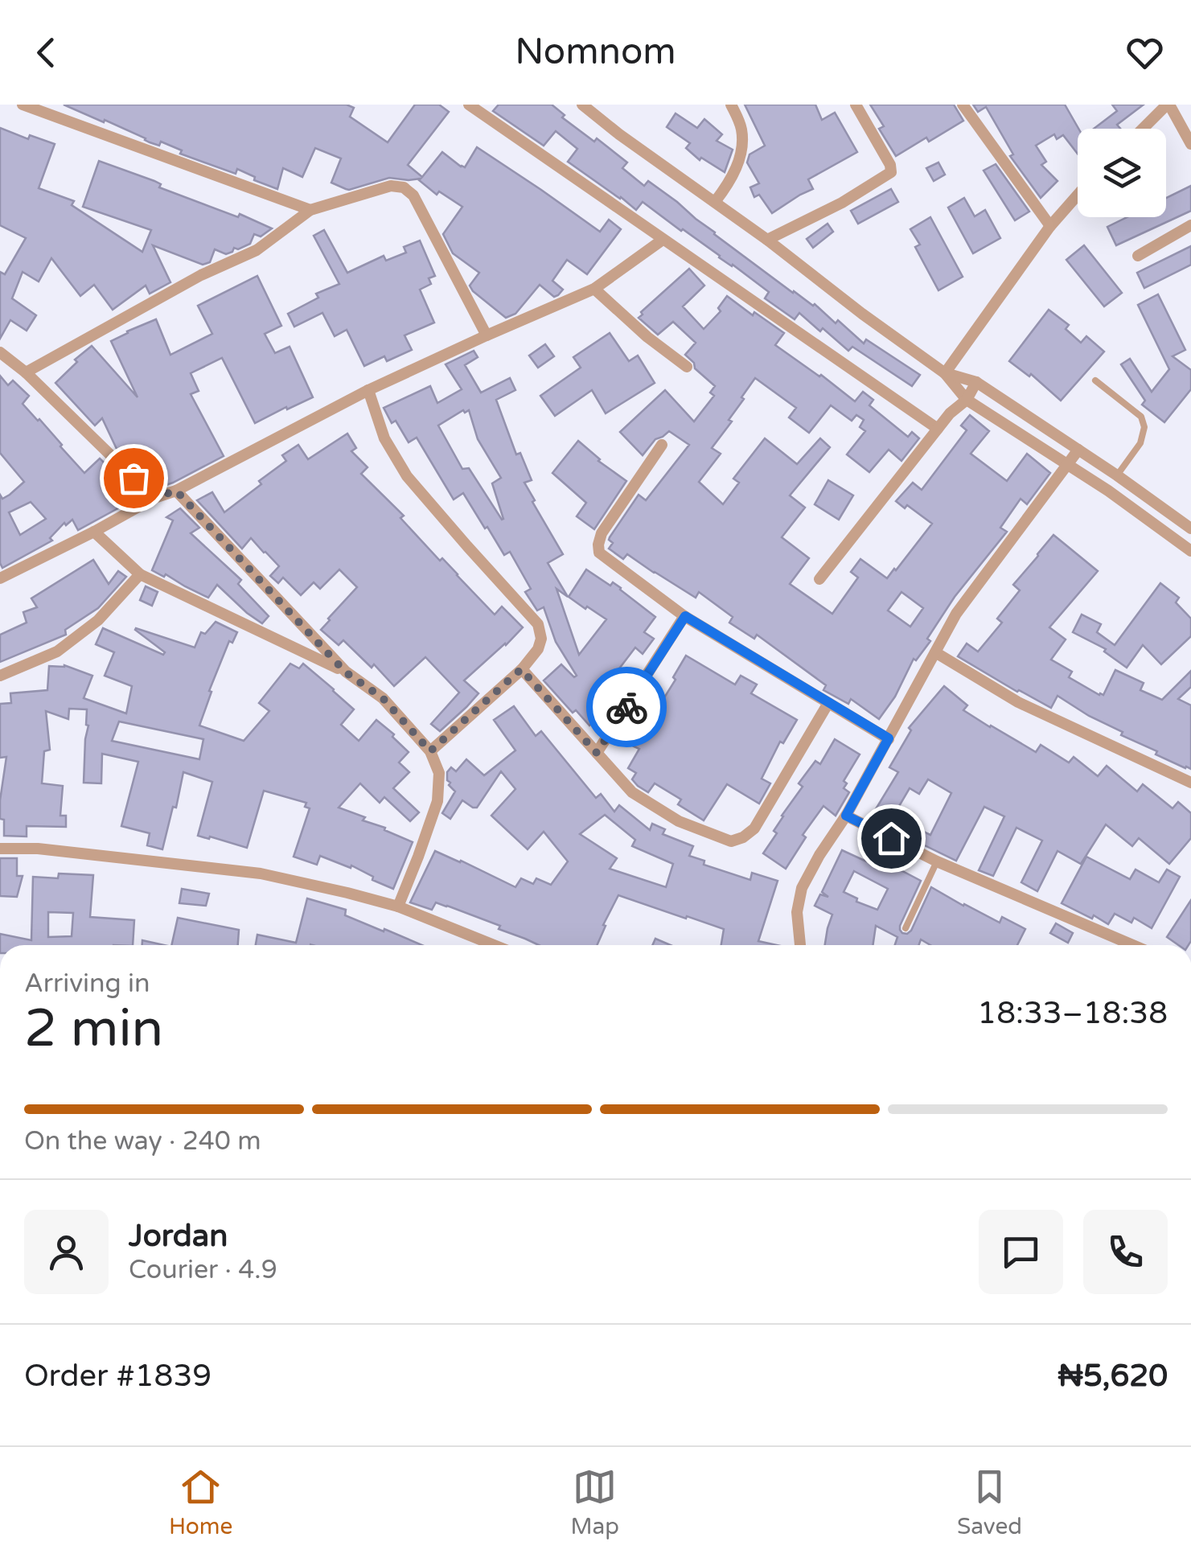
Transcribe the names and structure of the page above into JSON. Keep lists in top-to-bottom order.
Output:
{
  "page": {
    "header": "Nomnom",
    "heading": ["2 min", "Arriving in", "18:33–18:38"],
    "panel": [
      "Jordan",
      "Courier · 4.9",
      "Order #1839",
      "₦5,620"
    ],
    "bar": "On the way · 240 m",
    "tabs": ["Home", "Map", "Saved"]
  }
}
